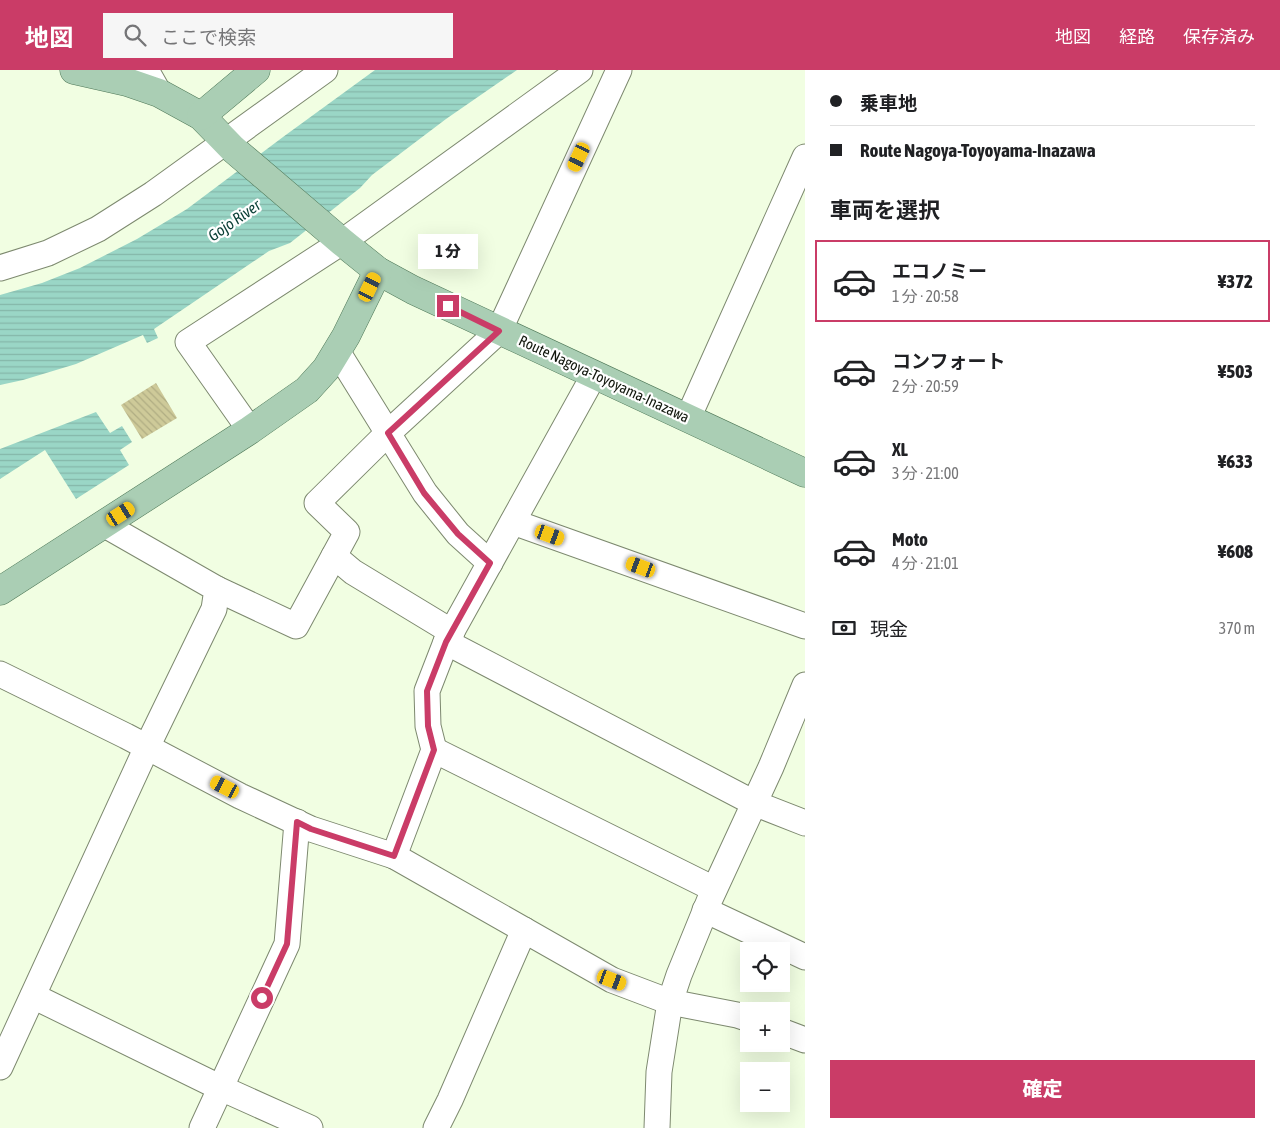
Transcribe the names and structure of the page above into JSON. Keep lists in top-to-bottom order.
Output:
{
  "streets": {
    "main road": ["Route Nagoya-Toyoyama-Inazawa"]
  },
  "water": ["Gojo River"],
  "page": {
    "header": "地図",
    "search": "ここで検索",
    "nav": ["地図", "経路", "保存済み"],
    "banner": ["乗車地", "Route Nagoya-Toyoyama-Inazawa"],
    "heading": "車両を選択",
    "bubble": "1 分",
    "list": [
      {
        "name": "エコノミー",
        "note": "1 分 · 20:58",
        "value": "¥372"
      },
      {
        "name": "コンフォート",
        "note": "2 分 · 20:59",
        "value": "¥503"
      },
      {
        "name": "XL",
        "note": "3 分 · 21:00",
        "value": "¥633"
      },
      {
        "name": "Moto",
        "note": "4 分 · 21:01",
        "value": "¥608"
      }
    ],
    "pay": ["現金", "370 m"],
    "map_buttons": ["+", "−"],
    "buttons": "確定"
  }
}
